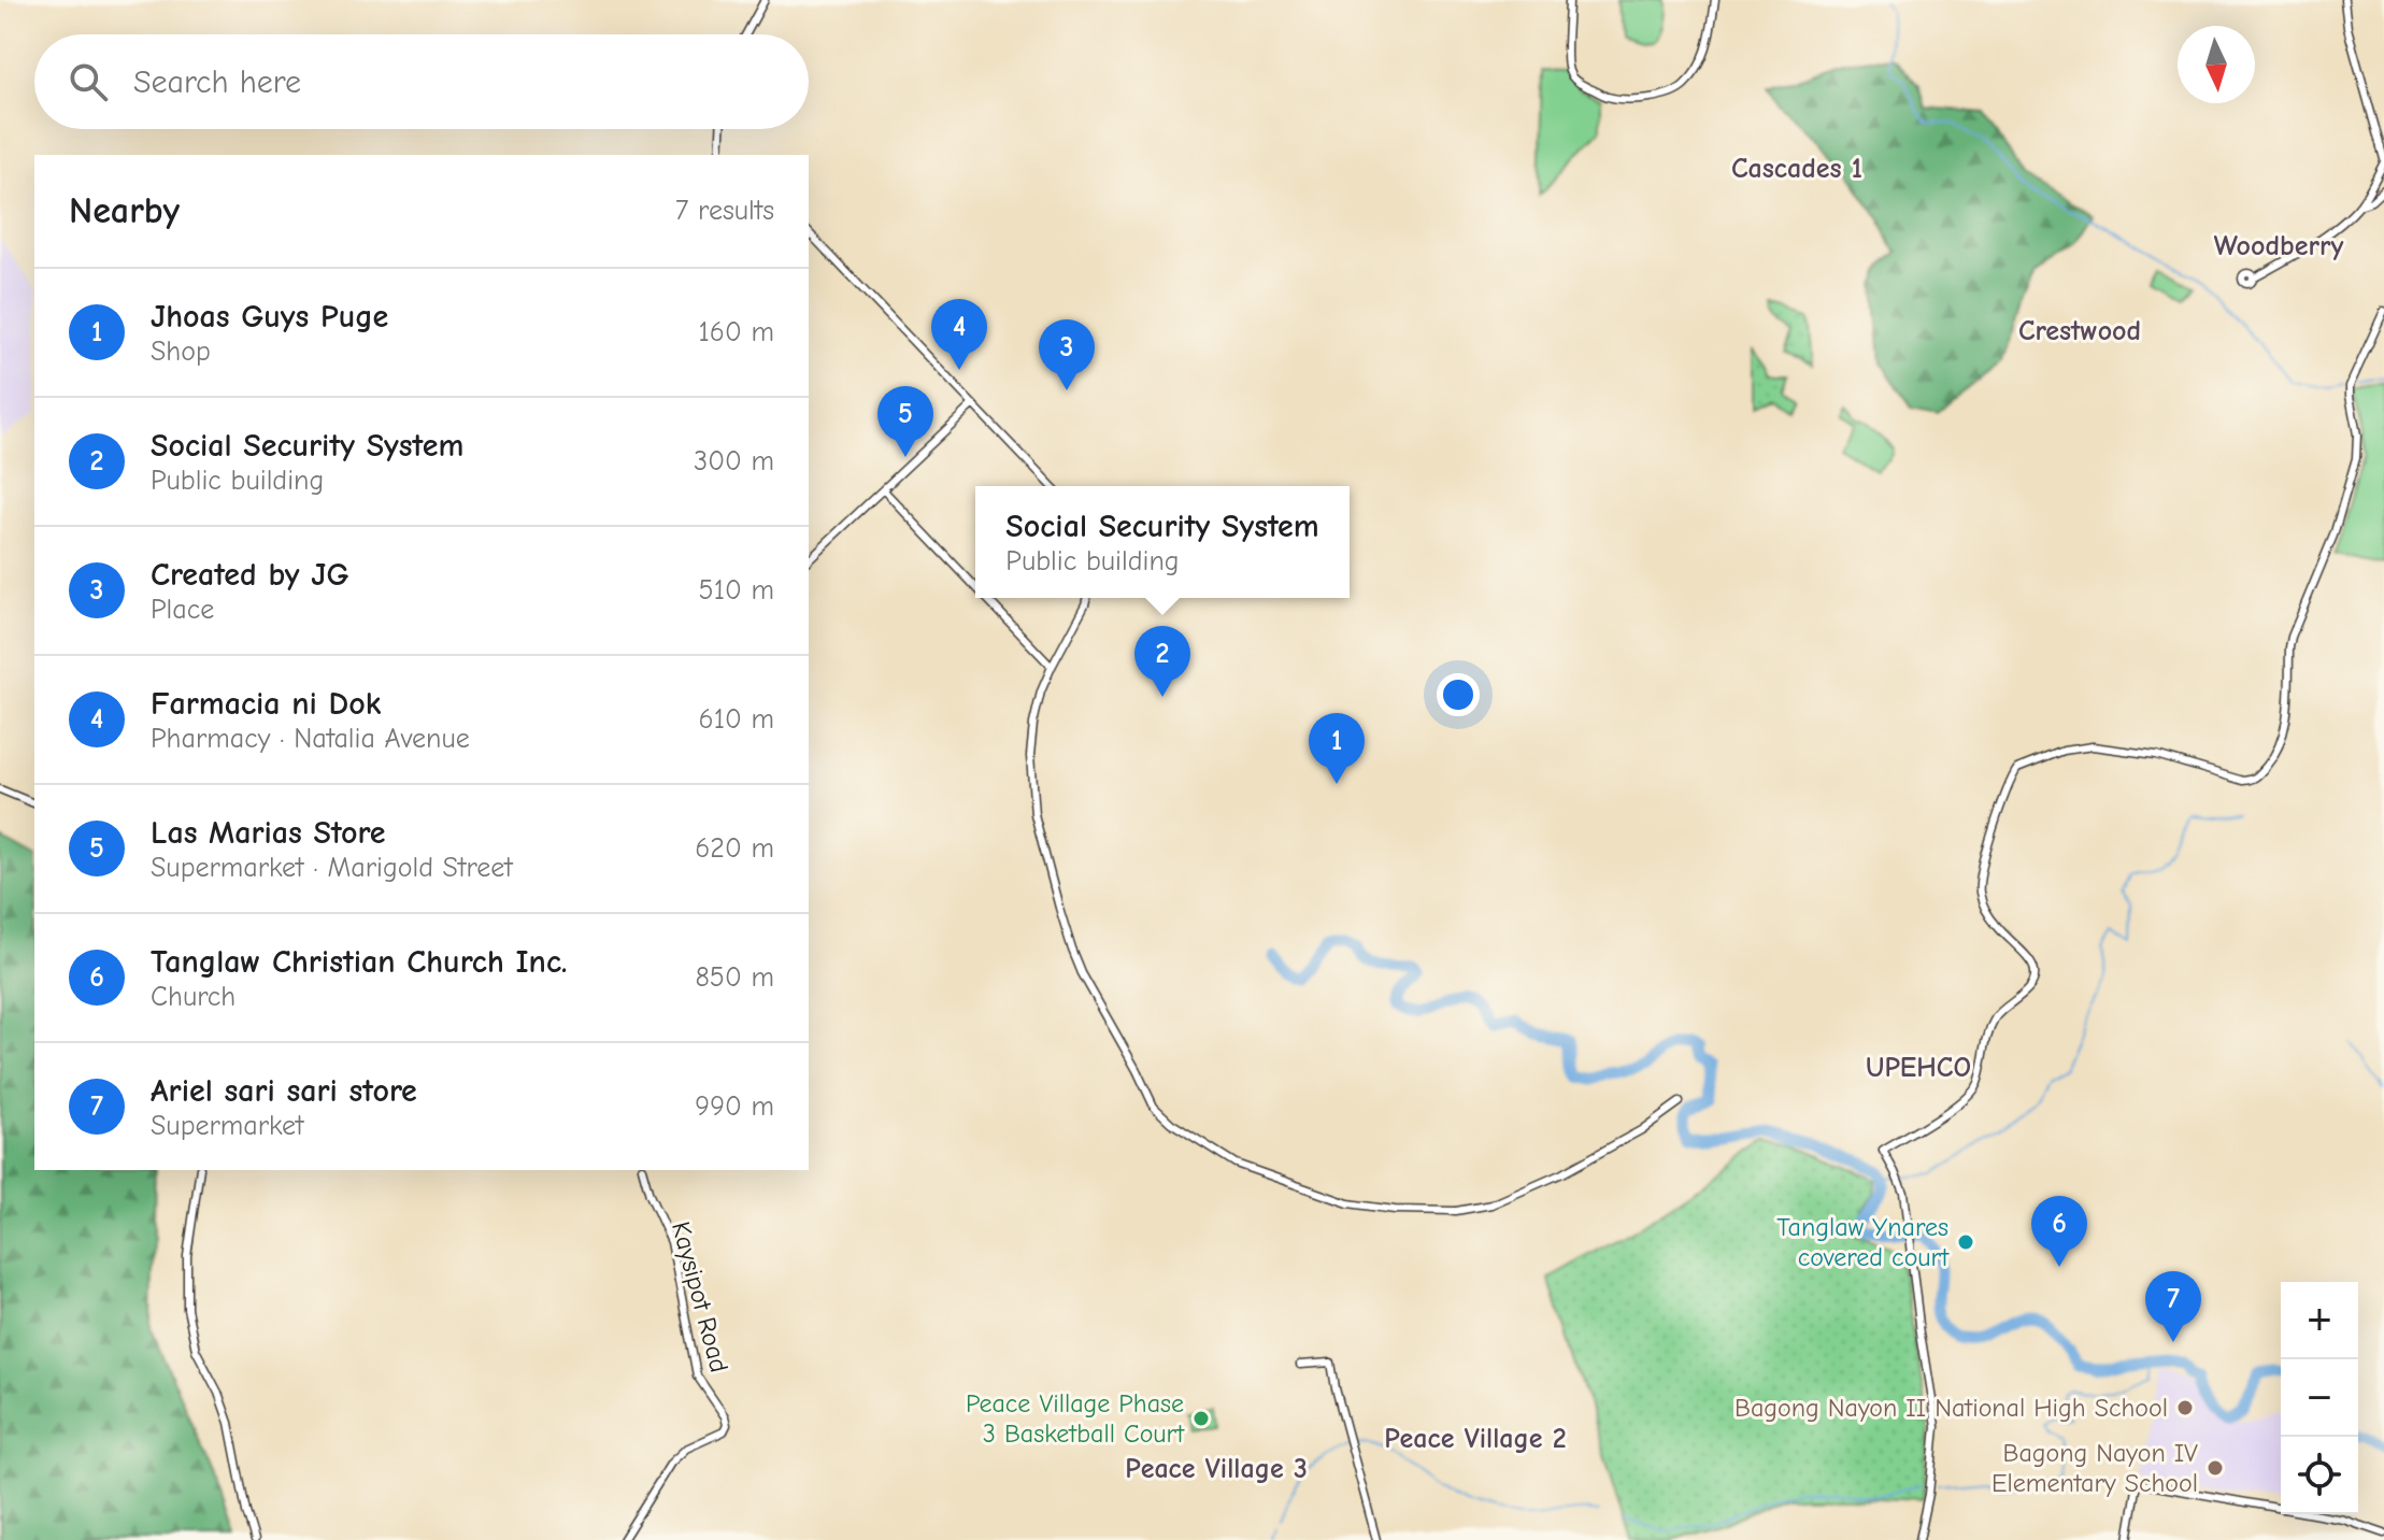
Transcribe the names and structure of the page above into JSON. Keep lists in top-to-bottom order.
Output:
{
  "streets": {
    "street": ["Kaysipot Road"]
  },
  "districts": [
    "Cascades 1",
    "Woodberry",
    "Crestwood",
    "UPEHCO",
    "Peace Village 2",
    "Peace Village 3"
  ],
  "places": [
    "Tanglaw Ynares covered court",
    "Bagong Nayon II National High School",
    "Peace Village Phase 3 Basketball Court",
    "Bagong Nayon IV Elementary School"
  ],
  "north": "bottom",
  "page": {
    "search": "Search here",
    "heading": ["Nearby", "7 results"],
    "list": [
      {
        "mark": "1",
        "name": "Jhoas Guys Puge",
        "note": "Shop",
        "value": "160 m"
      },
      {
        "mark": "2",
        "name": "Social Security System",
        "note": "Public building",
        "value": "300 m"
      },
      {
        "mark": "3",
        "name": "Created by JG",
        "note": "Place",
        "value": "510 m"
      },
      {
        "mark": "4",
        "name": "Farmacia ni Dok",
        "note": "Pharmacy · Natalia Avenue",
        "value": "610 m"
      },
      {
        "mark": "5",
        "name": "Las Marias Store",
        "note": "Supermarket · Marigold Street",
        "value": "620 m"
      },
      {
        "mark": "6",
        "name": "Tanglaw Christian Church Inc.",
        "note": "Church",
        "value": "850 m"
      },
      {
        "mark": "7",
        "name": "Ariel sari sari store",
        "note": "Supermarket",
        "value": "990 m"
      }
    ],
    "pins": [
      "4",
      "3",
      "5",
      "2",
      "1",
      "6",
      "7"
    ],
    "popup": ["Social Security System", "Public building"],
    "map_buttons": ["+", "−"]
  }
}
